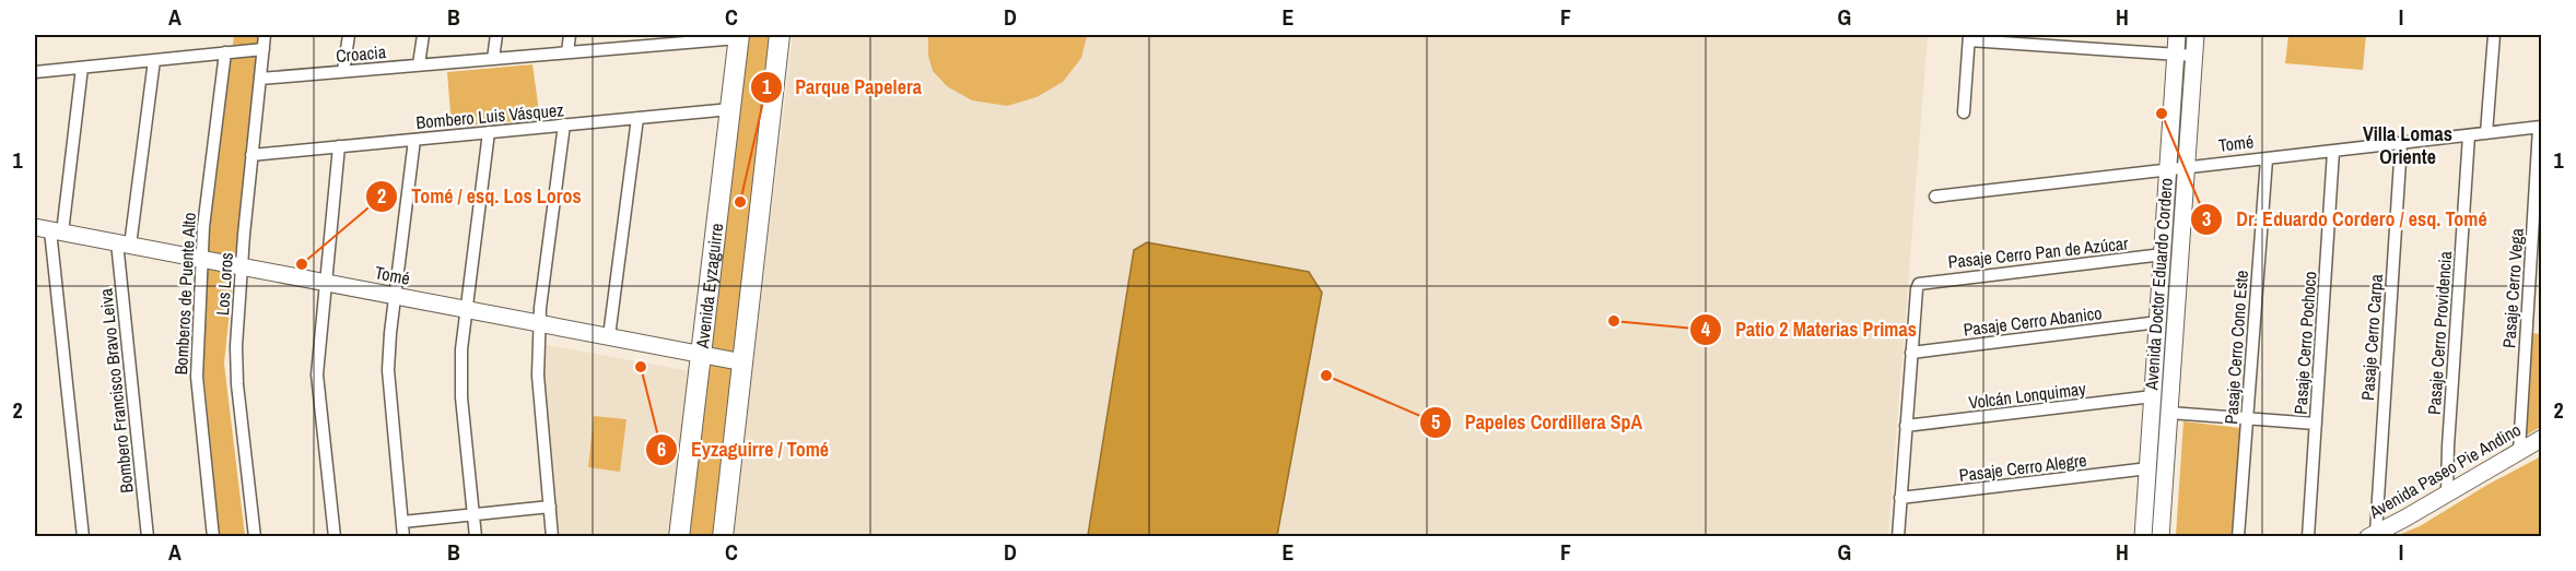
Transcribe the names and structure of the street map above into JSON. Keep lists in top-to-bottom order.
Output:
{
  "streets": {
    "main road": ["Avenida Eyzaguirre"],
    "street": [
      "Croacia",
      "Bombero Luis Vásquez",
      "Tomé",
      "Pasaje Cerro Pan de Azúcar",
      "Los Loros",
      "Avenida Doctor Eduardo Cordero",
      "Pasaje Cerro Vega",
      "Bomberos de Puente Alto",
      "Pasaje Cerro Abanico",
      "Pasaje Cerro Providencia",
      "Pasaje Cerro Carpa",
      "Pasaje Cerro Pochoco",
      "Pasaje Cerro Cono Este",
      "Bombero Francisco Bravo Leiva",
      "Volcán Lonquimay",
      "Pasaje Cerro Alegre",
      "Avenida Paseo Pie Andino"
    ]
  },
  "crossings": [
    ["Croacia", "Los Loros"],
    ["Croacia", "Avenida Eyzaguirre"],
    ["Bombero Luis Vásquez", "Los Loros"],
    ["Bombero Luis Vásquez", "Avenida Eyzaguirre"],
    ["Tomé", "Los Loros"],
    ["Tomé", "Avenida Doctor Eduardo Cordero"],
    ["Tomé", "Avenida Eyzaguirre"],
    ["Tomé", "Pasaje Cerro Vega"],
    ["Tomé", "Bomberos de Puente Alto"],
    ["Tomé", "Pasaje Cerro Providencia"],
    ["Tomé", "Pasaje Cerro Carpa"],
    ["Tomé", "Pasaje Cerro Pochoco"],
    ["Tomé", "Pasaje Cerro Cono Este"],
    ["Tomé", "Bombero Francisco Bravo Leiva"],
    ["Pasaje Cerro Pan de Azúcar", "Avenida Doctor Eduardo Cordero"],
    ["Pasaje Cerro Pan de Azúcar", "Pasaje Cerro Abanico"],
    ["Avenida Doctor Eduardo Cordero", "Pasaje Cerro Abanico"],
    ["Avenida Doctor Eduardo Cordero", "Volcán Lonquimay"],
    ["Avenida Doctor Eduardo Cordero", "Pasaje Cerro Alegre"],
    ["Pasaje Cerro Vega", "Avenida Paseo Pie Andino"],
    ["Pasaje Cerro Providencia", "Avenida Paseo Pie Andino"],
    ["Pasaje Cerro Carpa", "Avenida Paseo Pie Andino"]
  ],
  "districts": ["Villa Lomas Oriente"],
  "places": [
    "Dr. Eduardo Cordero / esq. Tomé",
    "Parque Papelera",
    "Tomé / esq. Los Loros",
    "Patio 2 Materias Primas",
    "Eyzaguirre / Tomé",
    "Papeles Cordillera SpA"
  ],
  "grid": {
    "columns": [
      "A",
      "B",
      "C",
      "D",
      "E",
      "F",
      "G",
      "H",
      "I"
    ],
    "rows": ["1", "2"]
  }
}
